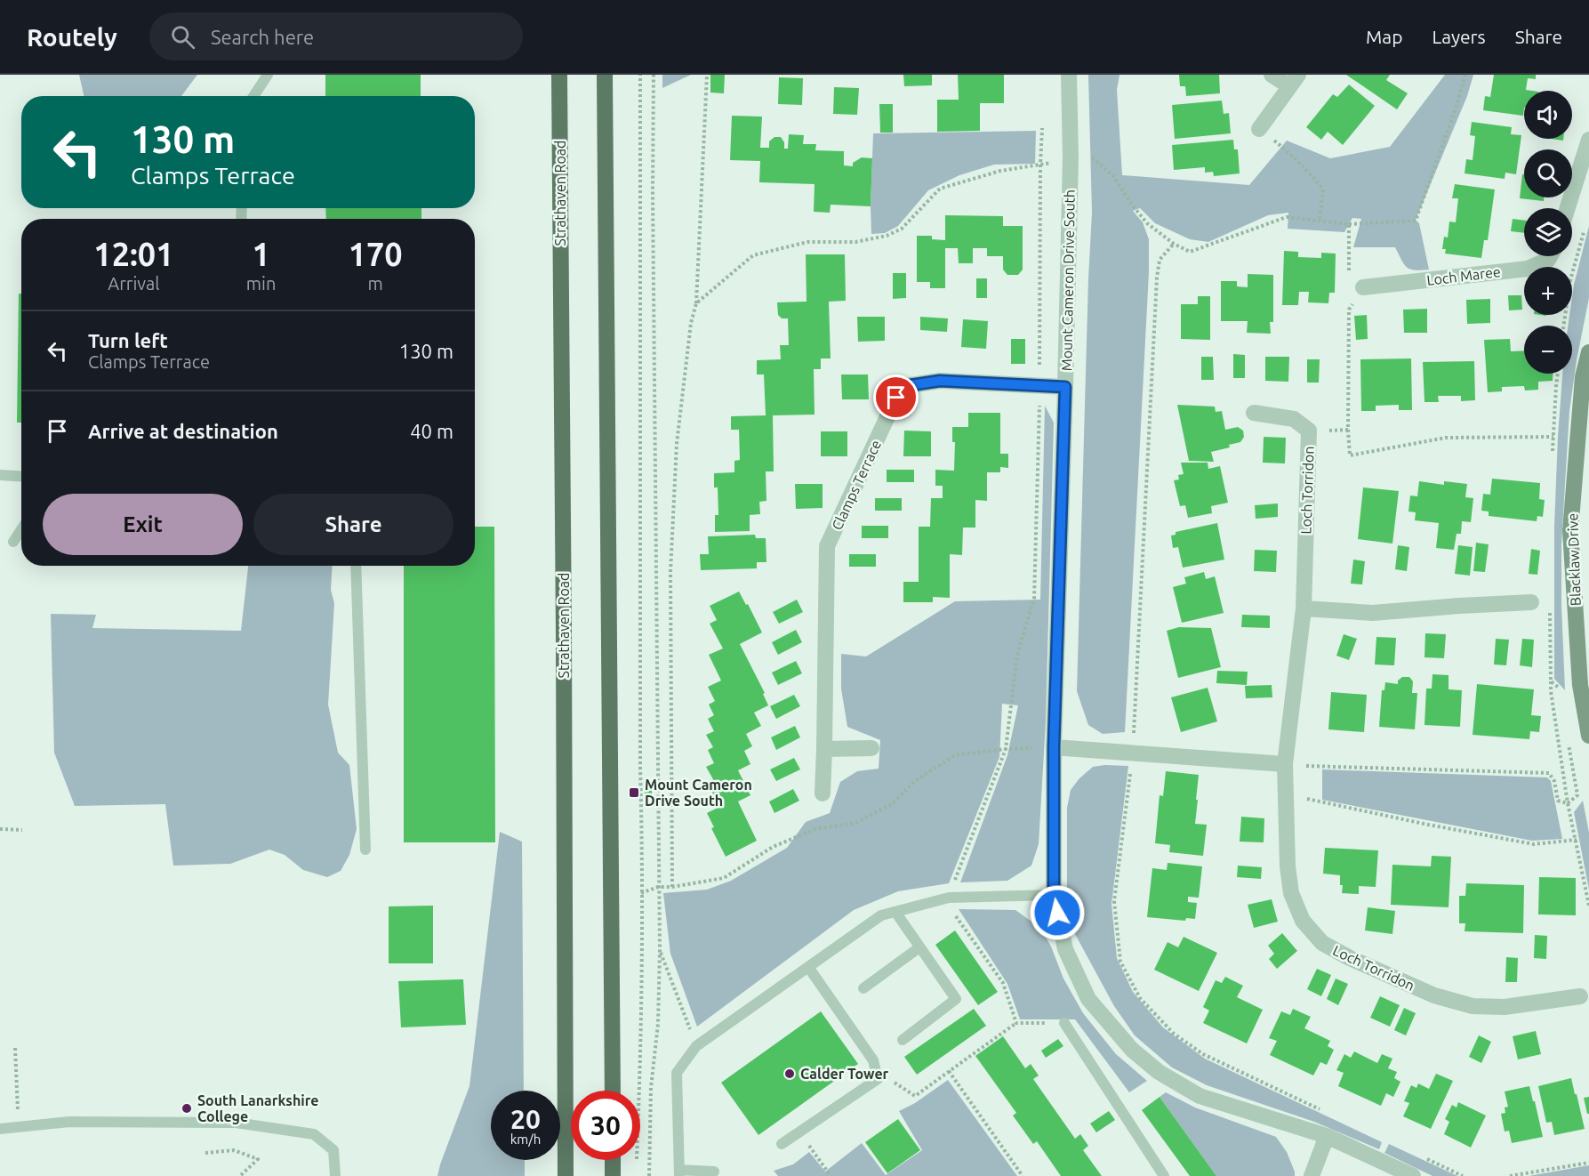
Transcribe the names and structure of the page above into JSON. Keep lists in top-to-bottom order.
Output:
{
  "streets": {
    "main road": ["Strathaven Road"],
    "street": [
      "Loch Maree",
      "Mount Cameron Drive South",
      "Clamps Terrace",
      "Loch Torridon",
      "Blacklaw Drive"
    ]
  },
  "crossings": [
    ["Mount Cameron Drive South", "Clamps Terrace"]
  ],
  "places": {
    "transit": ["Mount Cameron Drive South"],
    "other": ["Calder Tower", "South Lanarkshire College"]
  },
  "page": {
    "header": "Routely",
    "search": "Search here",
    "nav": ["Map", "Layers", "Share"],
    "map_buttons": ["+", "−"],
    "turn": ["130 m", "Clamps Terrace"],
    "eta": [
      "12:01",
      "Arrival",
      "1",
      "min",
      "170",
      "m"
    ],
    "list": [
      {
        "name": "Turn left",
        "note": "Clamps Terrace",
        "value": "130 m"
      },
      {
        "name": "Arrive at destination",
        "value": "40 m"
      }
    ],
    "buttons": ["Exit", "Share"],
    "speed": "20 km/h",
    "limit": "30"
  }
}
